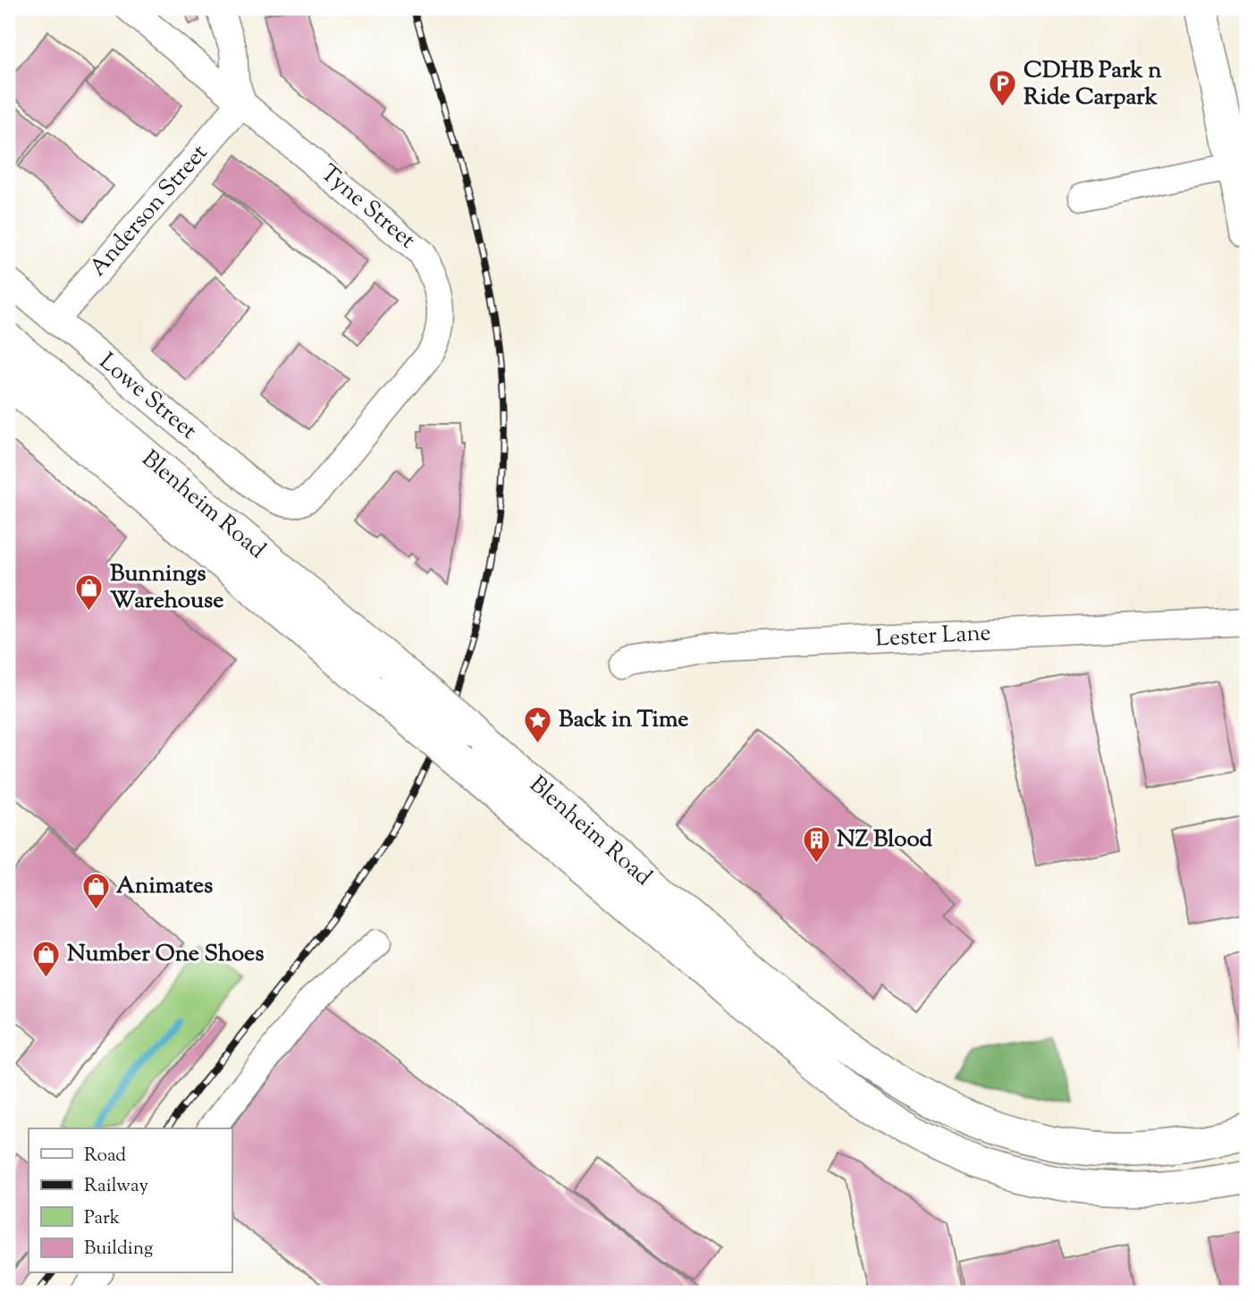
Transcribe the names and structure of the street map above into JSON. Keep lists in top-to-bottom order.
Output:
{
  "streets": {
    "main road": ["Blenheim Road"],
    "street": [
      "Tyne Street",
      "Anderson Street",
      "Lowe Street",
      "Lester Lane"
    ]
  },
  "crossings": [
    ["Tyne Street", "Anderson Street"],
    ["Tyne Street", "Lowe Street"],
    ["Anderson Street", "Lowe Street"]
  ],
  "places": {
    "parking": ["CDHB Park n Ride Carpark"],
    "shop": ["Bunnings Warehouse", "Animates", "Number One Shoes"],
    "place": ["Back in Time"],
    "building": ["NZ Blood"]
  },
  "legend": [
    "Road",
    "Railway",
    "Park",
    "Building"
  ]
}
